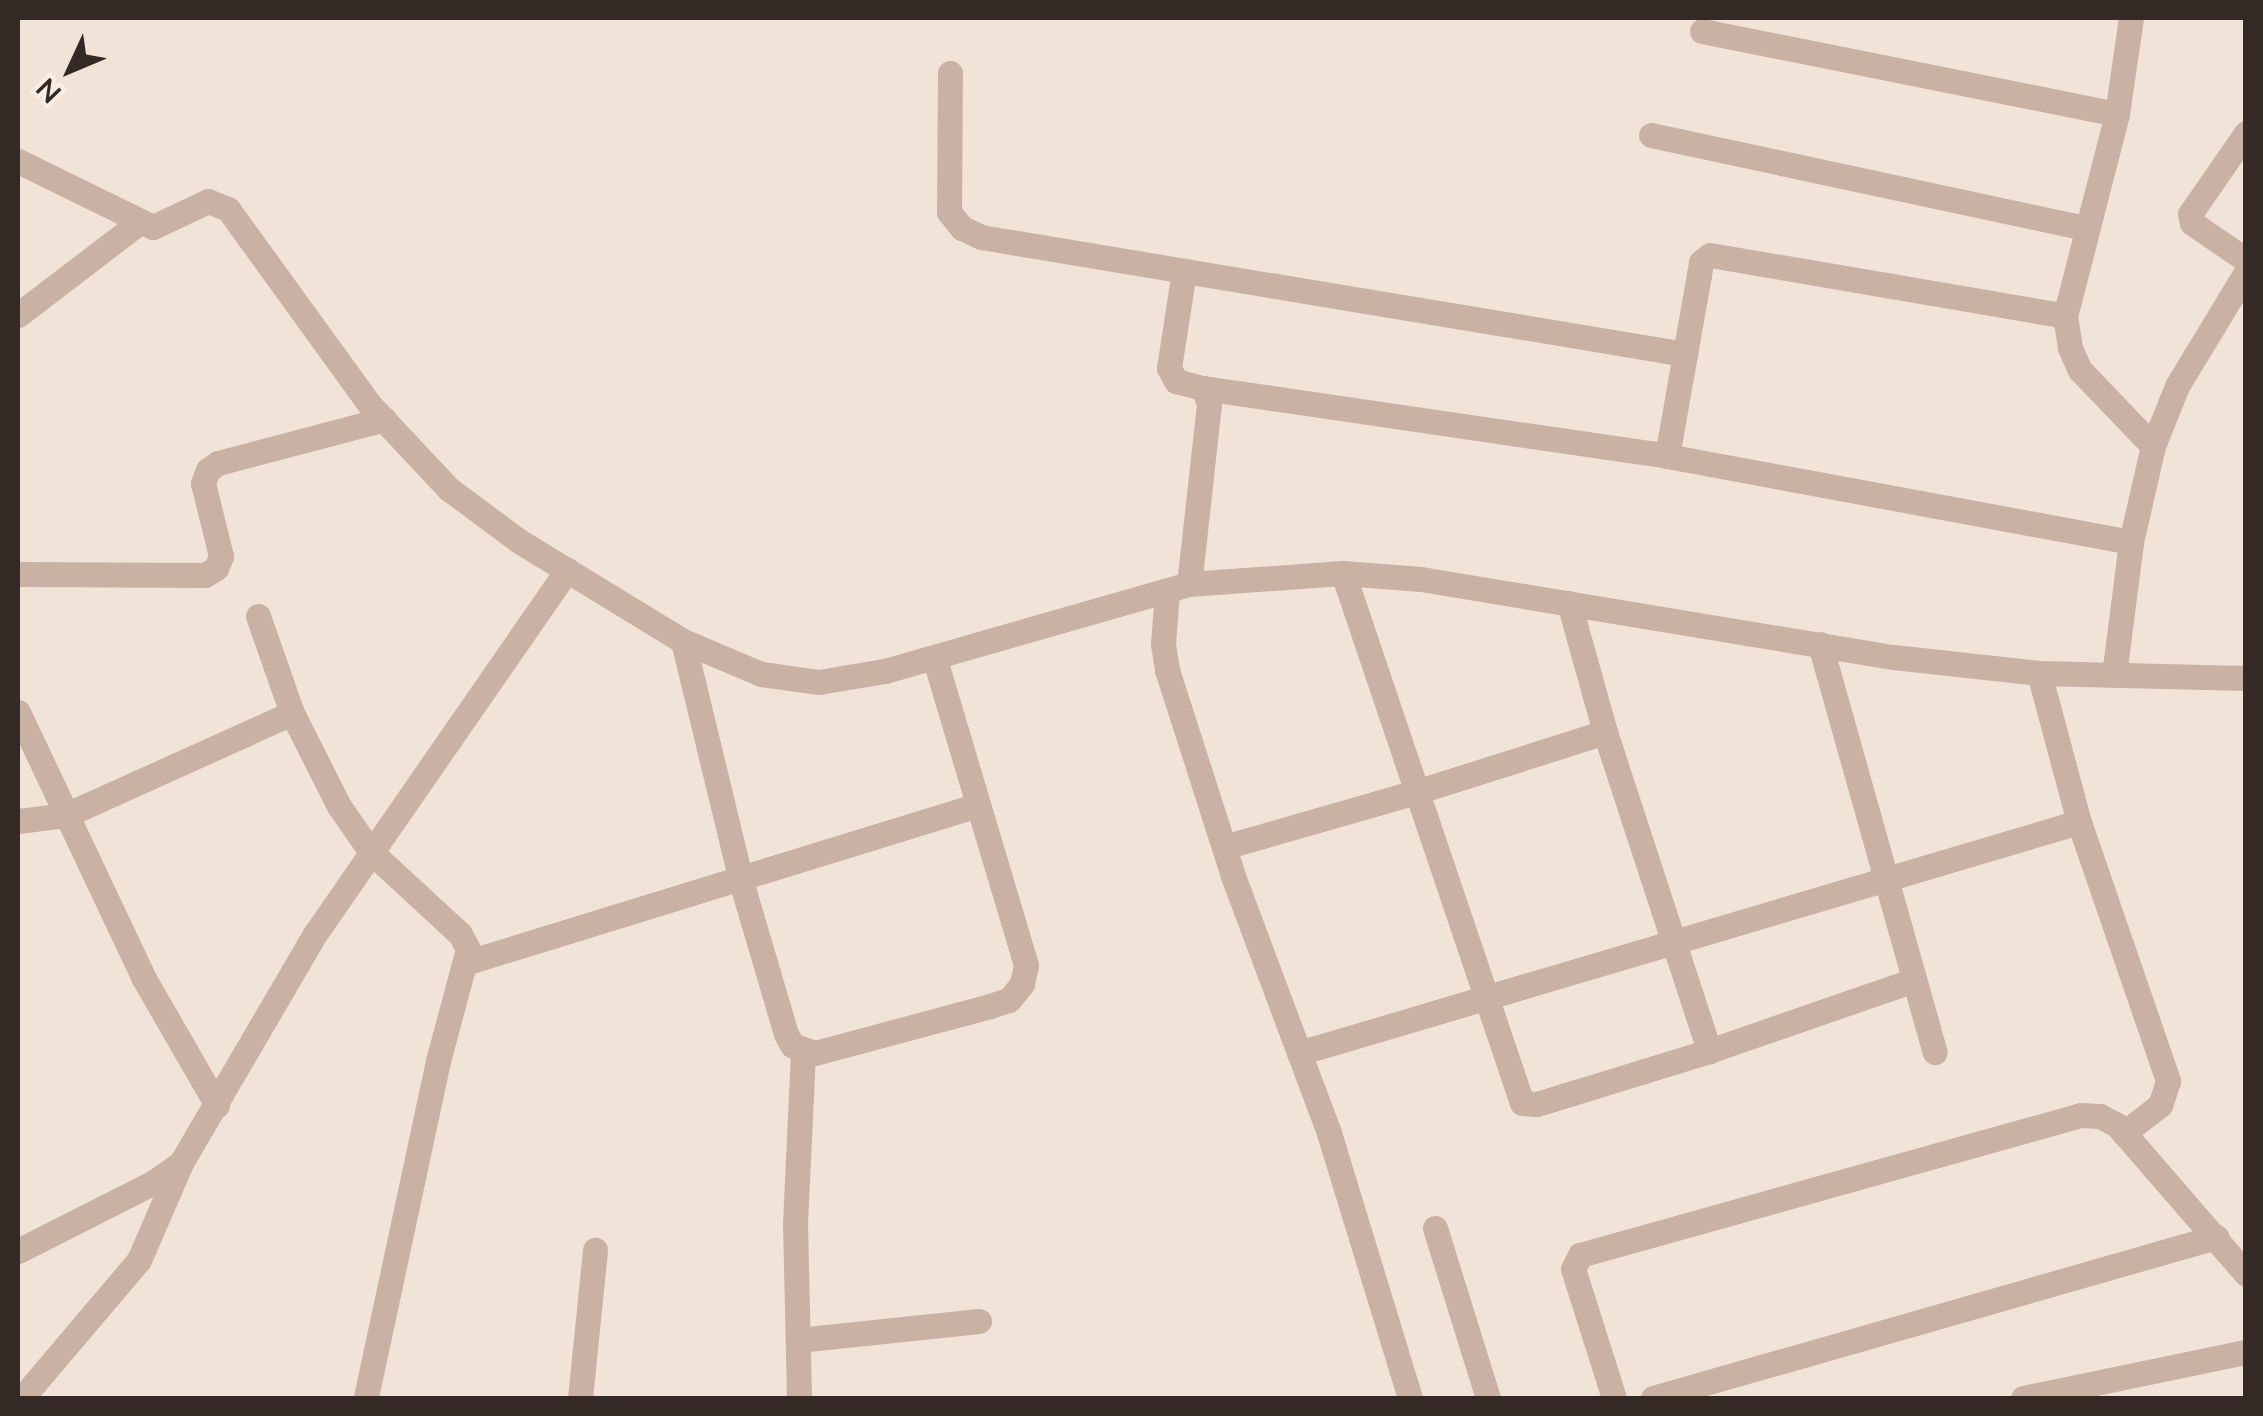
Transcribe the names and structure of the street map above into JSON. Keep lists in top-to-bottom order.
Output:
{
  "north": "bottom left"
}
